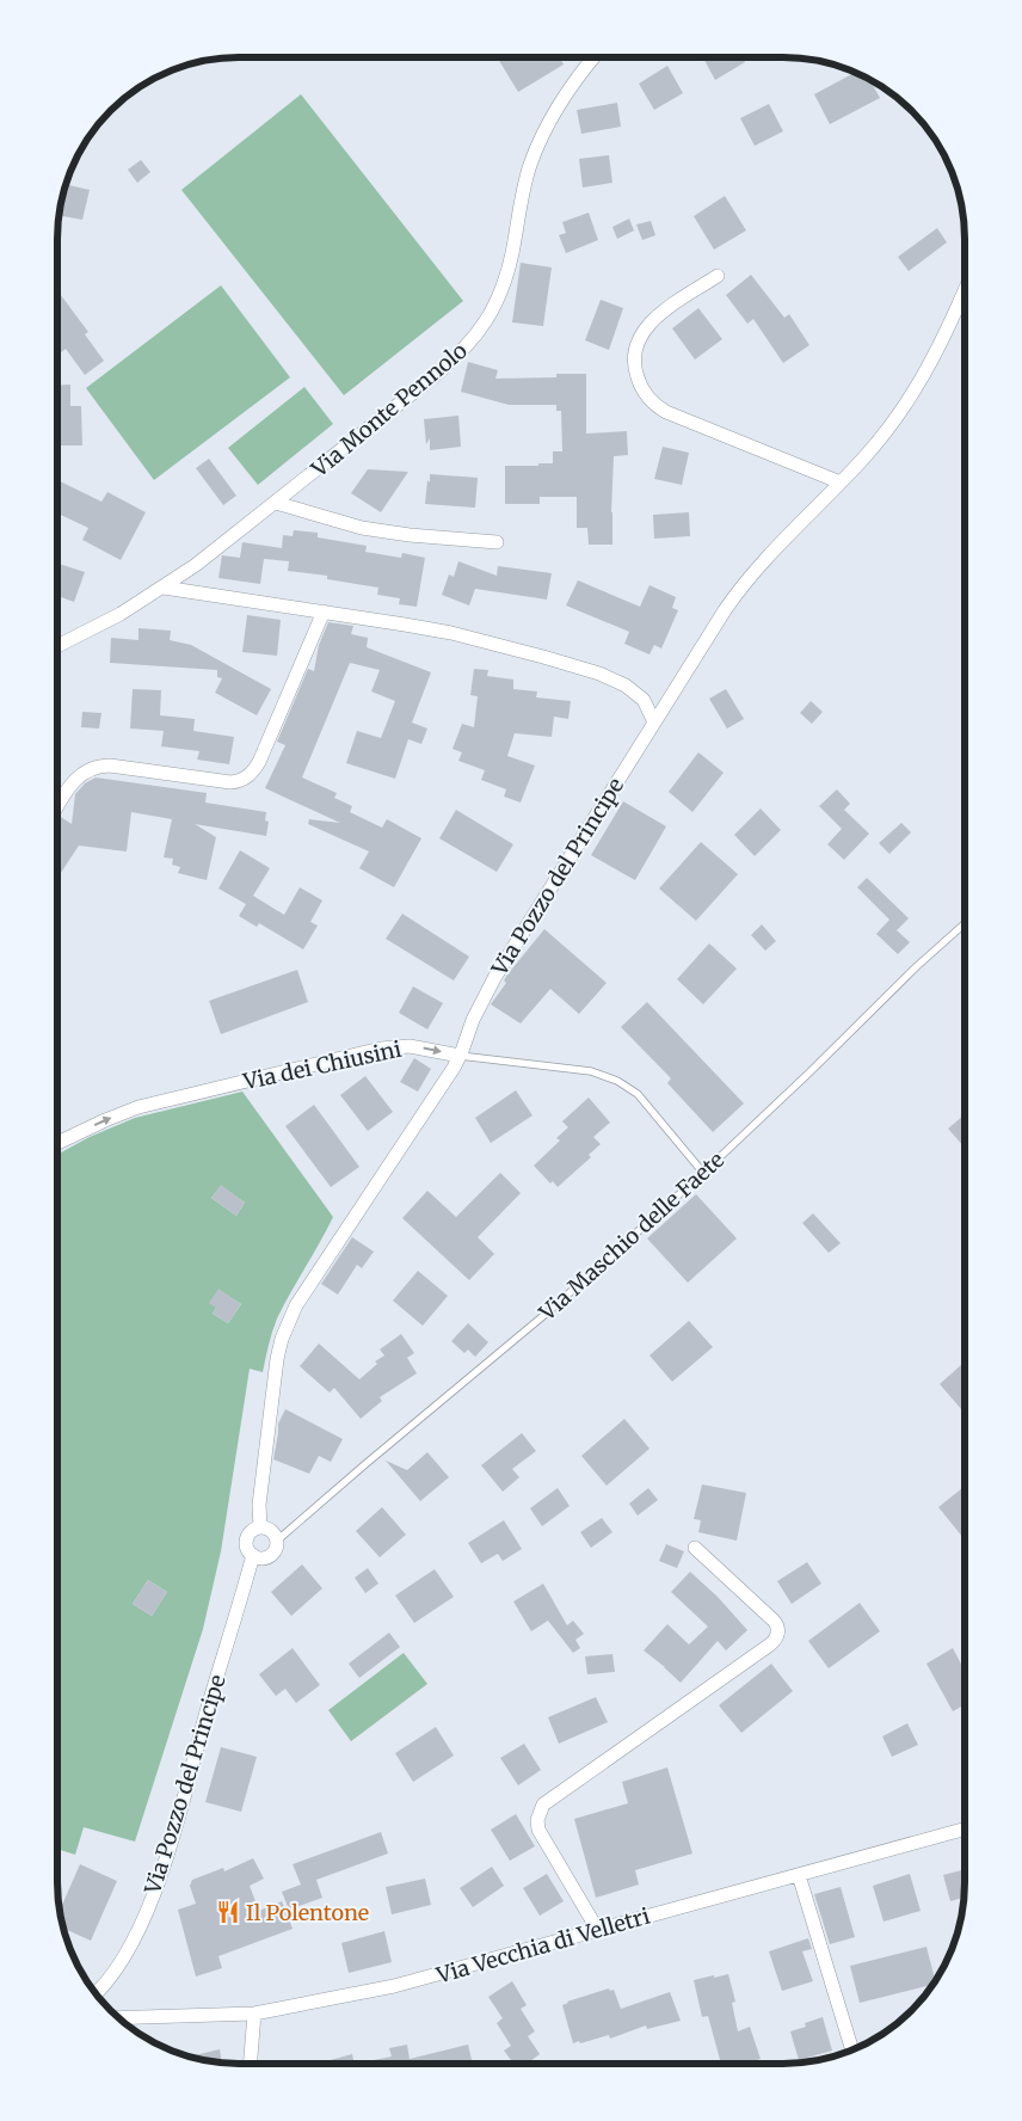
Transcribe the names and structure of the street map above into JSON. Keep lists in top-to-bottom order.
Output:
{
  "streets": {
    "street": [
      "Via Monte Pennolo",
      "Via Pozzo del Principe",
      "Via dei Chiusini",
      "Via Vecchia di Velletri"
    ],
    "lane": ["Via Maschio delle Faete"]
  },
  "crossings": [
    ["Via Pozzo del Principe", "Via dei Chiusini"],
    ["Via Pozzo del Principe", "Via Maschio delle Faete"],
    ["Via dei Chiusini", "Via Maschio delle Faete"]
  ],
  "one_way": ["Via dei Chiusini"],
  "places": {
    "restaurant": ["Il Polentone"]
  }
}
